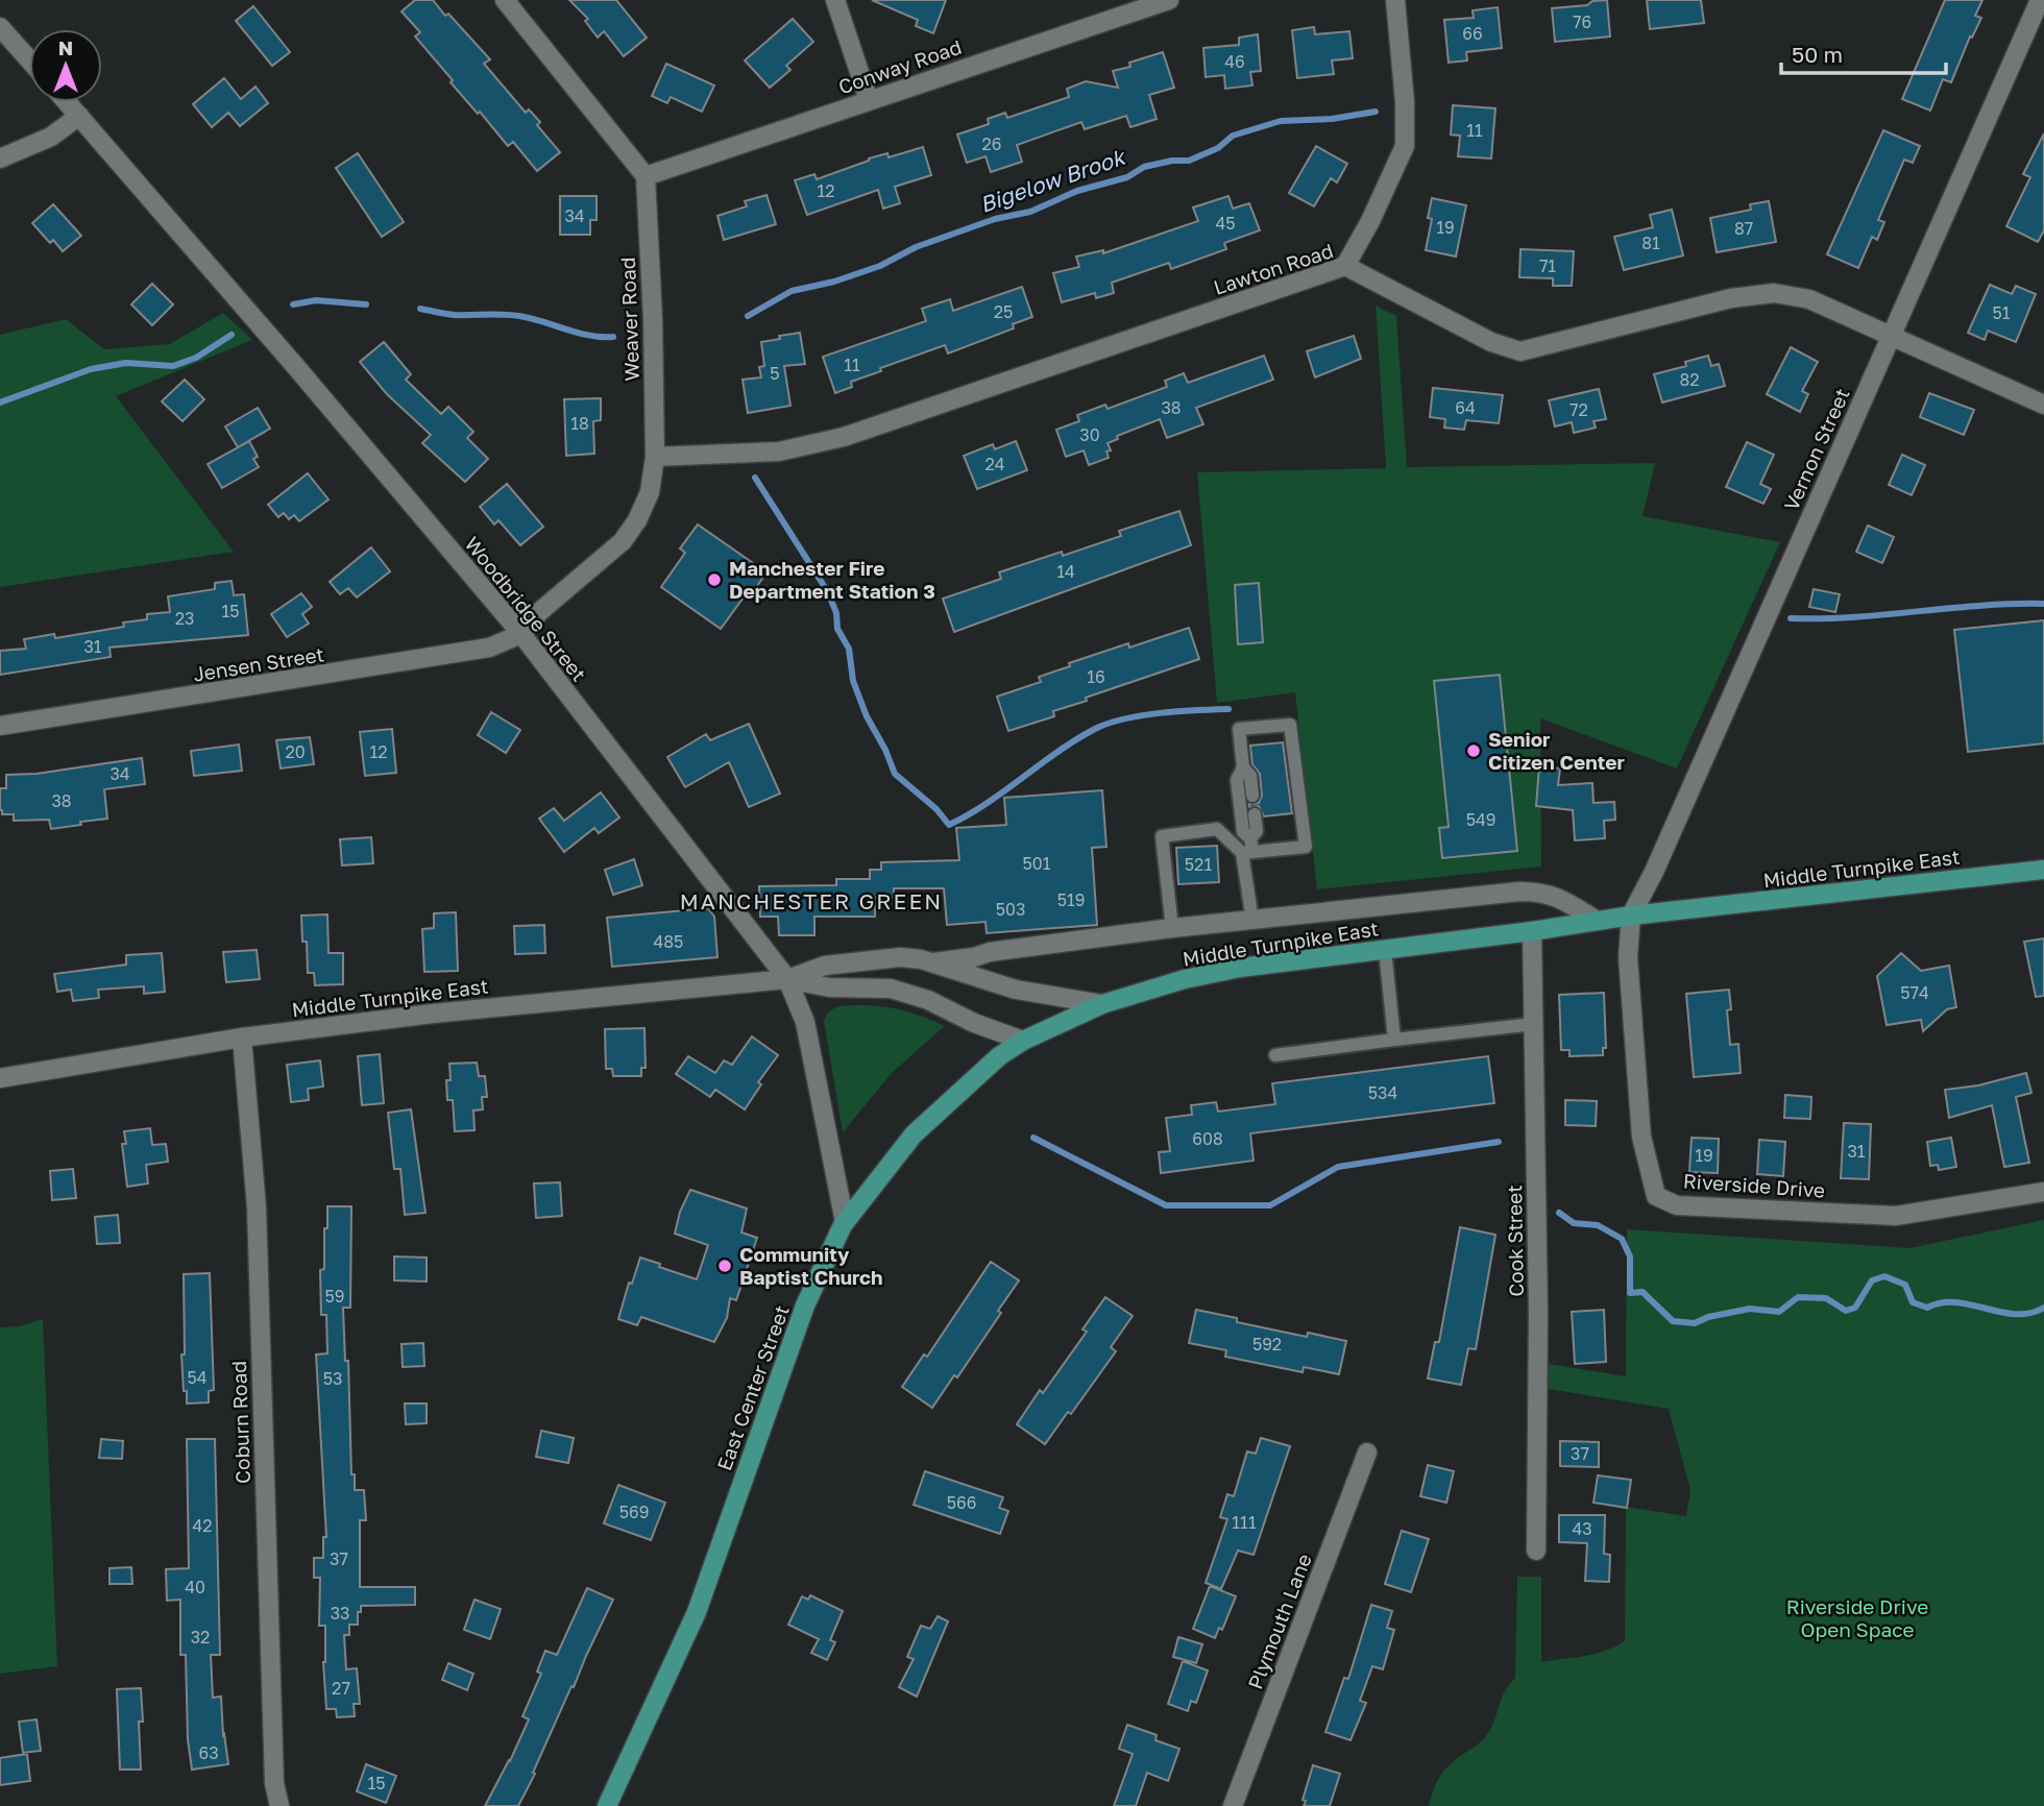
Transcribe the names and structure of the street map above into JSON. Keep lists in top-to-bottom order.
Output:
{
  "streets": {
    "main road": ["Middle Turnpike East", "East Center Street"],
    "street": [
      "Conway Road",
      "Lawton Road",
      "Weaver Road",
      "Vernon Street",
      "Woodbridge Street",
      "Jensen Street",
      "Riverside Drive",
      "Cook Street",
      "Coburn Road",
      "Plymouth Lane"
    ]
  },
  "crossings": [
    ["Conway Road", "Weaver Road"],
    ["Lawton Road", "Weaver Road"],
    ["Lawton Road", "Vernon Street"],
    ["Weaver Road", "Woodbridge Street"],
    ["Weaver Road", "Jensen Street"],
    ["Vernon Street", "Middle Turnpike East"],
    ["Vernon Street", "Riverside Drive"],
    ["Woodbridge Street", "Jensen Street"],
    ["Woodbridge Street", "Middle Turnpike East"],
    ["Woodbridge Street", "East Center Street"],
    ["Middle Turnpike East", "Riverside Drive"],
    ["Middle Turnpike East", "Cook Street"],
    ["Middle Turnpike East", "East Center Street"],
    ["Middle Turnpike East", "Coburn Road"]
  ],
  "districts": ["MANCHESTER GREEN"],
  "water": ["Bigelow Brook"],
  "parks": ["Riverside Drive Open Space"],
  "places": ["Manchester Fire Department Station 3", "Senior Citizen Center", "Community Baptist Church"],
  "house_numbers": [
    "76",
    "66",
    "46",
    "11",
    "26",
    "12",
    "34",
    "45",
    "19",
    "87",
    "81",
    "71",
    "25",
    "51",
    "11",
    "5",
    "82",
    "38",
    "64",
    "72",
    "18",
    "30",
    "24",
    "14",
    "15",
    "23",
    "31",
    "16",
    "20",
    "12",
    "34",
    "38",
    "549",
    "501",
    "521",
    "519",
    "503",
    "485",
    "574",
    "534",
    "608",
    "31",
    "19",
    "59",
    "592",
    "54",
    "53",
    "37",
    "566",
    "569",
    "111",
    "42",
    "43",
    "37",
    "40",
    "33",
    "32",
    "27",
    "63",
    "15"
  ],
  "scale_bar": "50 m",
  "north": "top"
}
